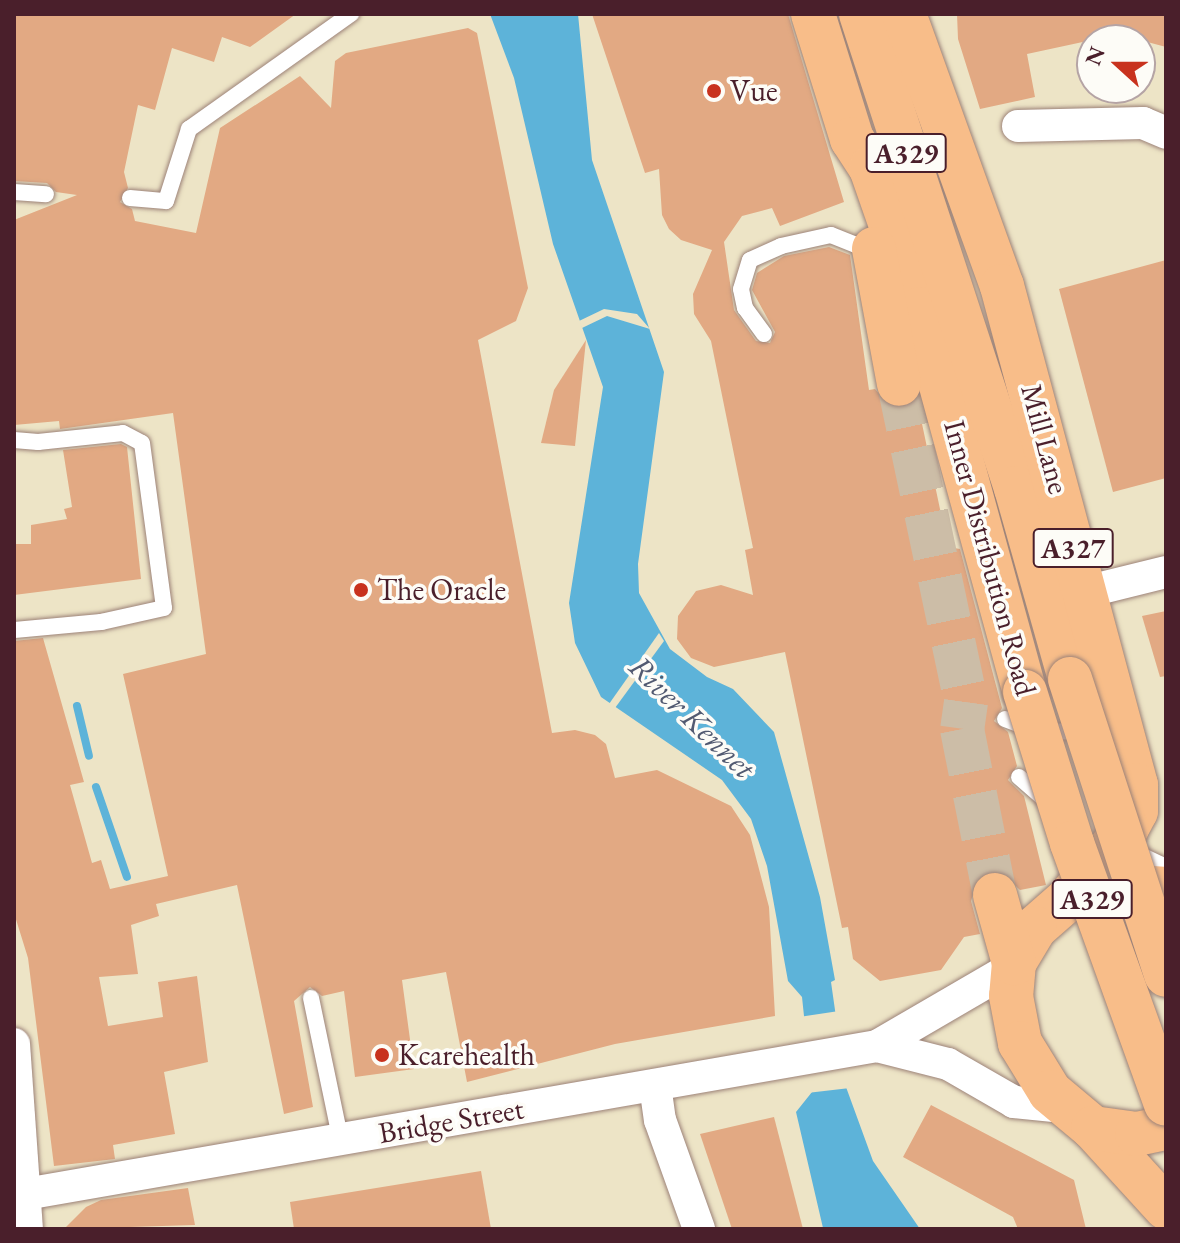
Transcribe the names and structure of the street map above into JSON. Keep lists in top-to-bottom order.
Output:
{
  "streets": {
    "main road": [
      "A329",
      "Mill Lane",
      "A327",
      "Inner Distribution Road"
    ],
    "street": ["Bridge Street"]
  },
  "crossings": [
    ["A329", "Inner Distribution Road"],
    ["Mill Lane", "Bridge Street"]
  ],
  "water": ["River Kennet"],
  "places": ["Vue", "The Oracle", "Kcarehealth"],
  "north": "left"
}
